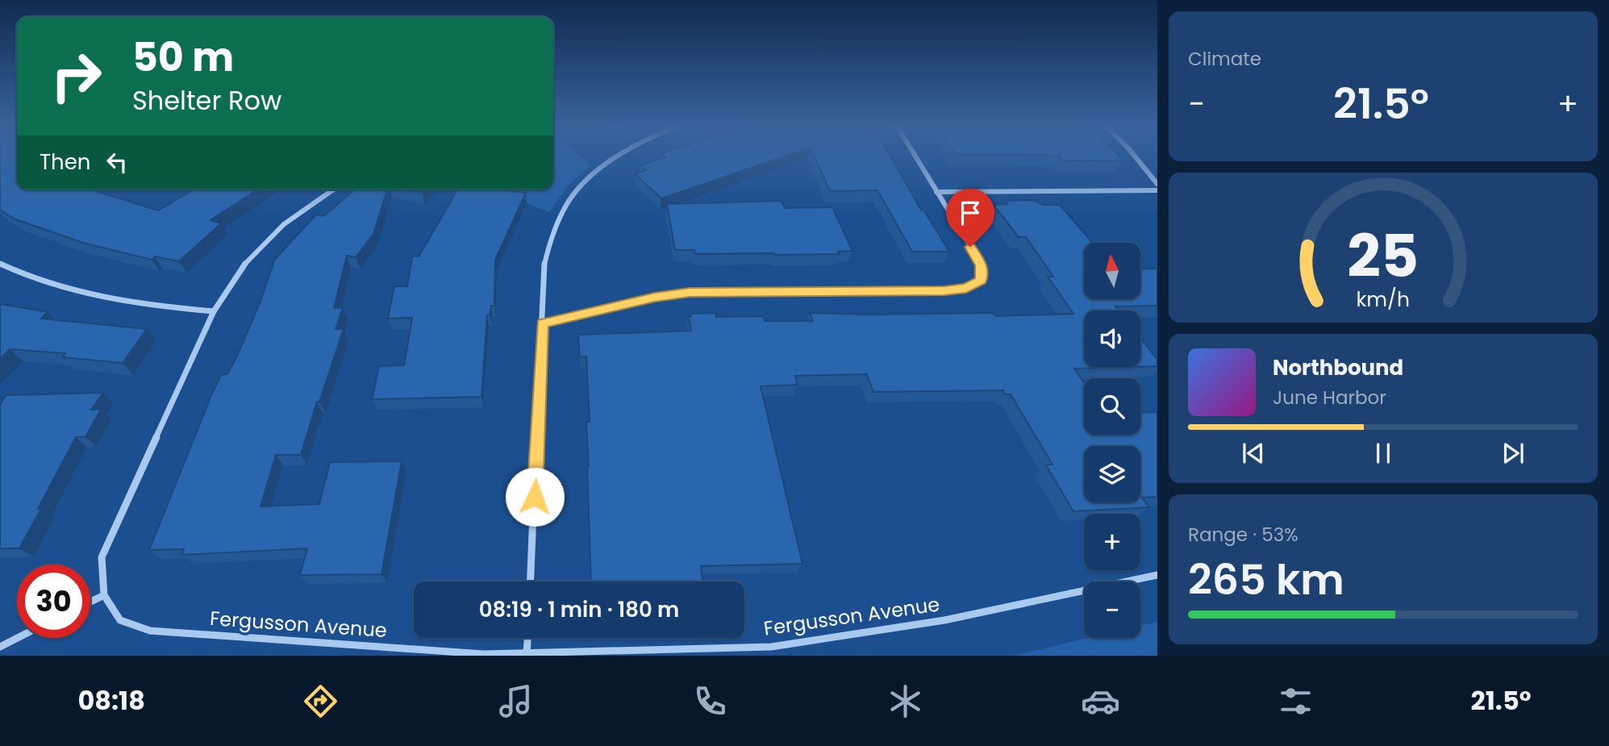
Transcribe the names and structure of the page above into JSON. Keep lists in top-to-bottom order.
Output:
{
  "streets": {
    "street": ["Fergusson Avenue"]
  },
  "north": "top",
  "page": {
    "tile": [
      "Climate",
      ["Range · 53%", "265 km"]
    ],
    "turn": ["50 m", "Shelter Row"],
    "heat": ["−", "21.5°", "+"],
    "then": "Then",
    "map_buttons": ["+", "−"],
    "song": ["Northbound", "June Harbor"],
    "limit": "30",
    "trip": "08:19 · 1 min · 180 m",
    "tabs": ["08:18", "21.5°"],
    "gauge": ["25", "km/h"]
  }
}
